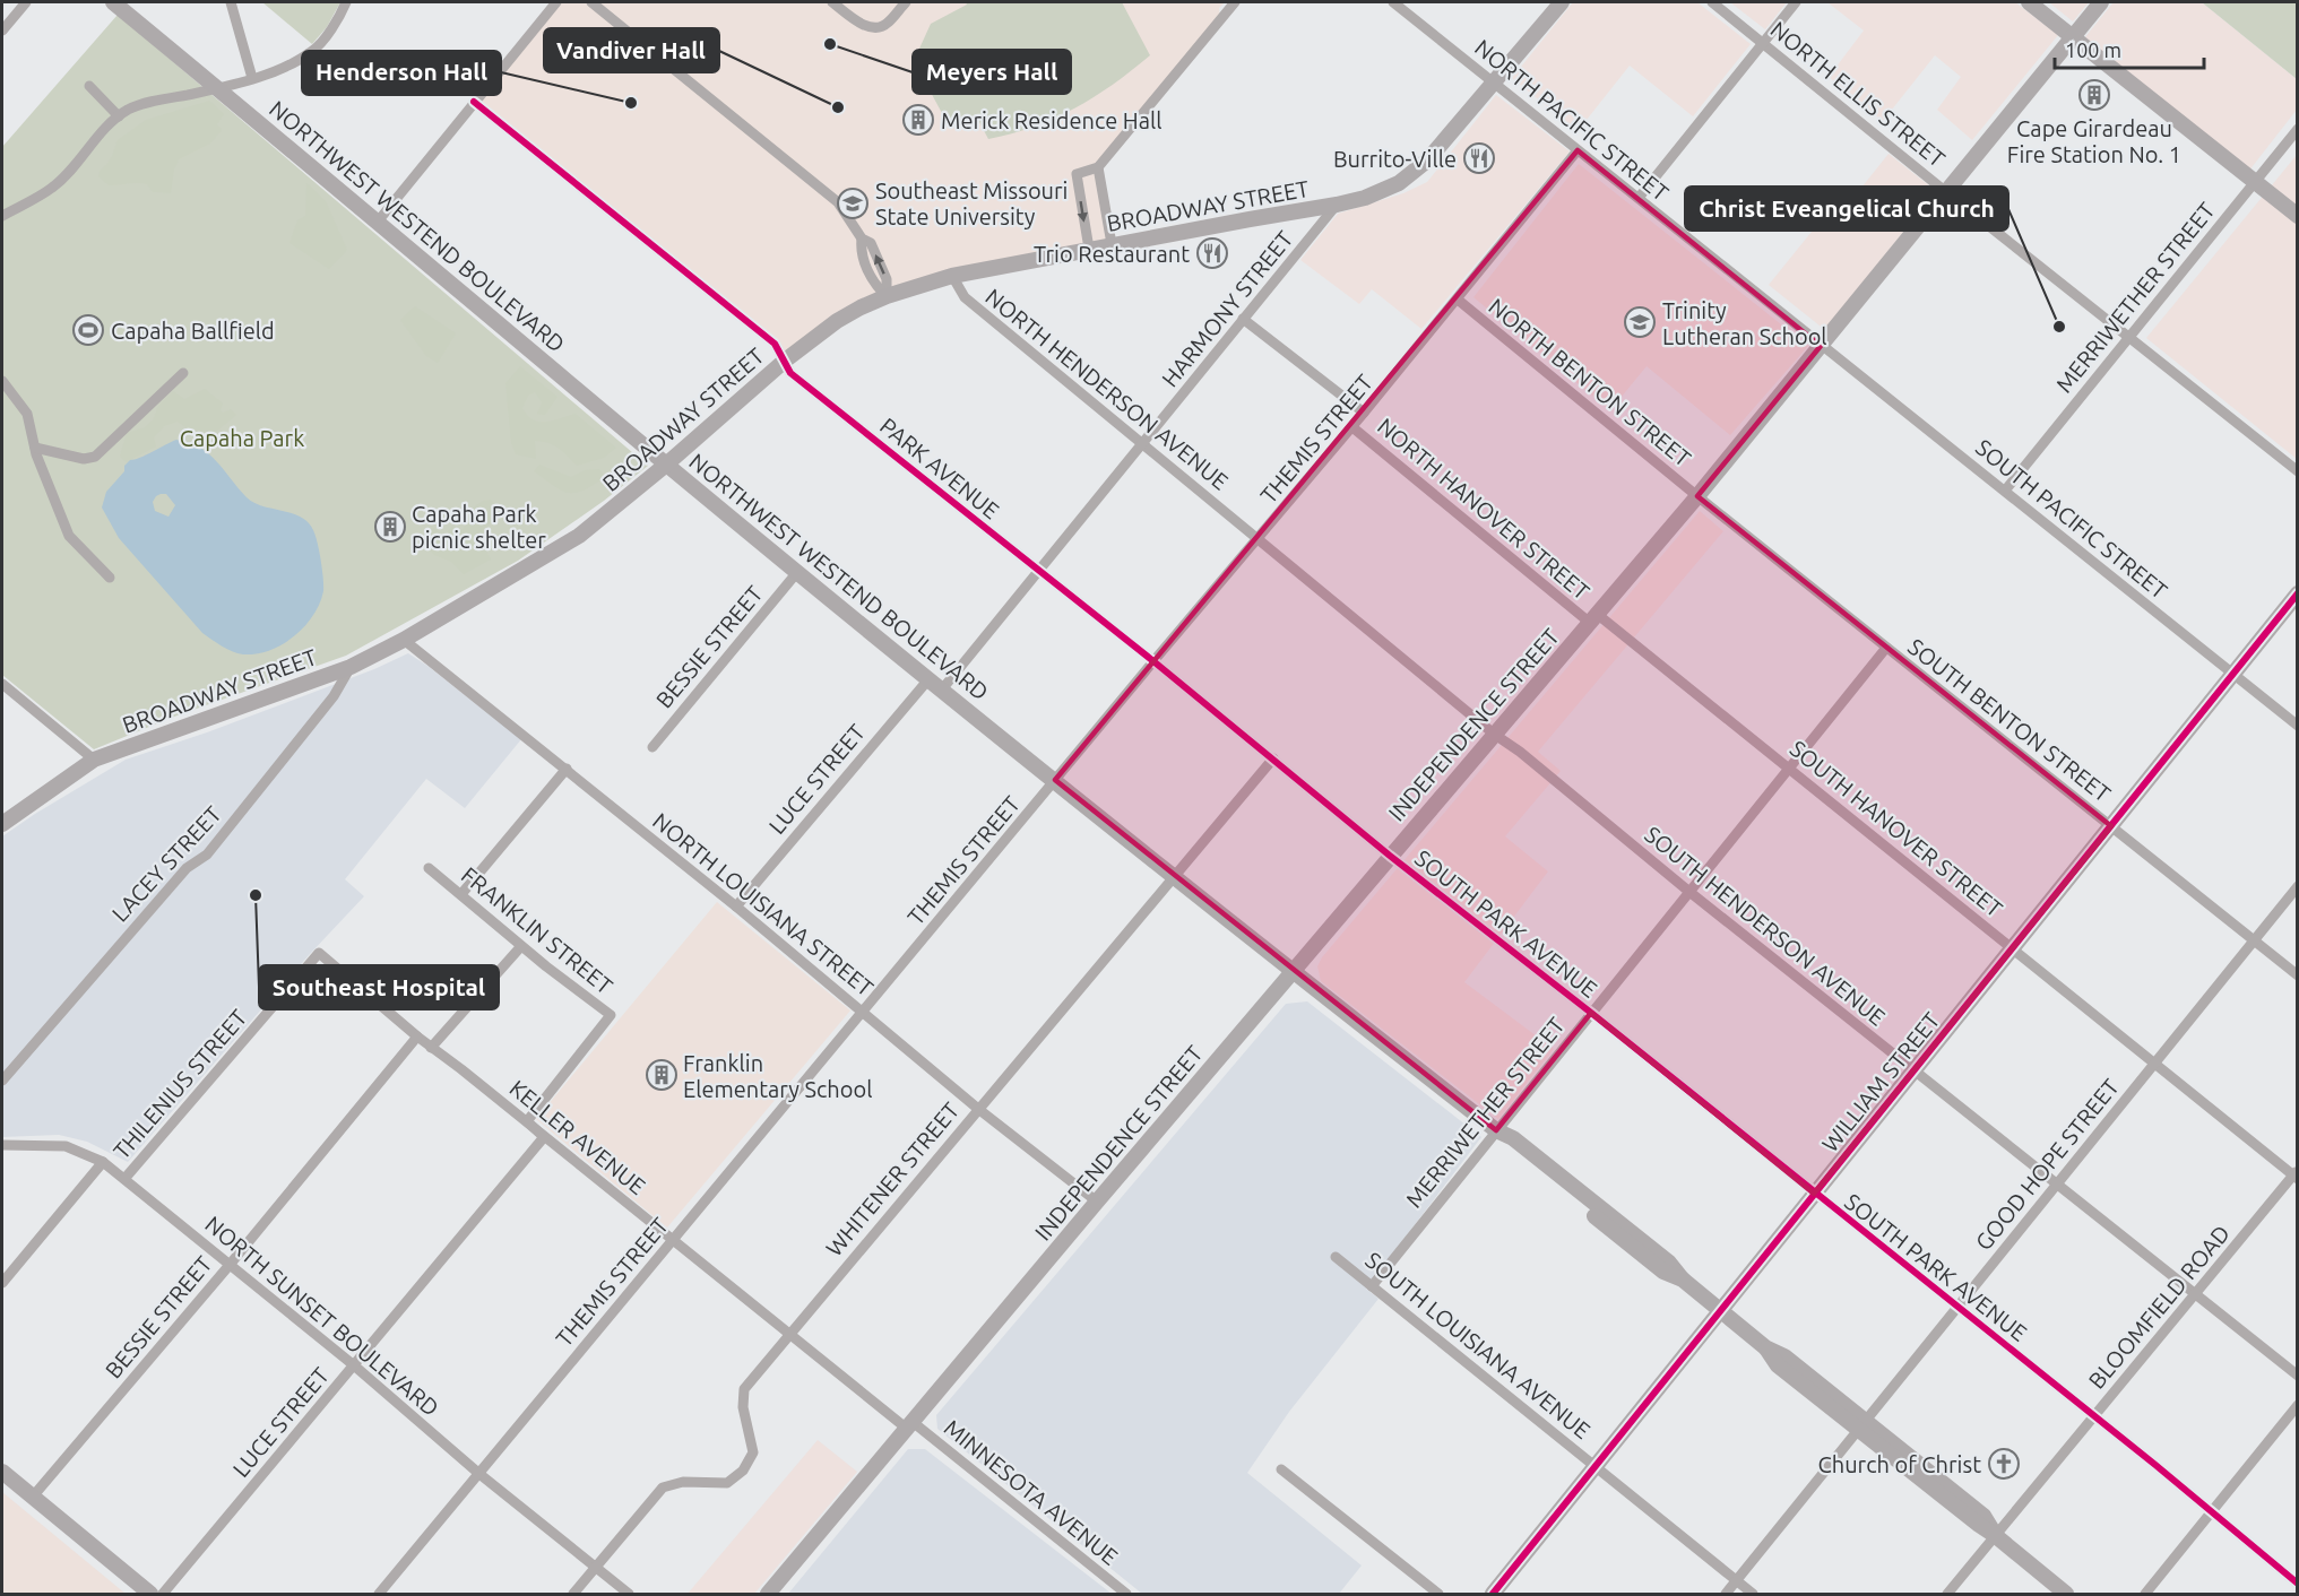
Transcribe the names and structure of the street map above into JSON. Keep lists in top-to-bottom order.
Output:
{
  "streets": {
    "street": [
      "NORTH ELLIS STREET",
      "NORTH PACIFIC STREET",
      "BROADWAY STREET",
      "NORTHWEST WESTEND BOULEVARD",
      "MERRIWETHER STREET",
      "HARMONY STREET",
      "NORTH BENTON STREET",
      "NORTH HENDERSON AVENUE",
      "THEMIS STREET",
      "PARK AVENUE",
      "NORTH HANOVER STREET",
      "SOUTH PACIFIC STREET",
      "BESSIE STREET",
      "SOUTH BENTON STREET",
      "INDEPENDENCE STREET",
      "LUCE STREET",
      "SOUTH HANOVER STREET",
      "LACEY STREET",
      "NORTH LOUISIANA STREET",
      "SOUTH PARK AVENUE",
      "SOUTH HENDERSON AVENUE",
      "FRANKLIN STREET",
      "WILLIAM STREET",
      "THILENIUS STREET",
      "KELLER AVENUE",
      "GOOD HOPE STREET",
      "WHITENER STREET",
      "BLOOMFIELD ROAD",
      "NORTH SUNSET BOULEVARD",
      "SOUTH LOUISIANA AVENUE",
      "MINNESOTA AVENUE"
    ]
  },
  "crossings": [
    ["NORTH ELLIS STREET", "MERRIWETHER STREET"],
    ["NORTH ELLIS STREET", "INDEPENDENCE STREET"],
    ["NORTH PACIFIC STREET", "BROADWAY STREET"],
    ["NORTH PACIFIC STREET", "THEMIS STREET"],
    ["NORTH PACIFIC STREET", "SOUTH PACIFIC STREET"],
    ["NORTH PACIFIC STREET", "INDEPENDENCE STREET"],
    ["BROADWAY STREET", "NORTHWEST WESTEND BOULEVARD"],
    ["BROADWAY STREET", "HARMONY STREET"],
    ["BROADWAY STREET", "NORTH HENDERSON AVENUE"],
    ["BROADWAY STREET", "PARK AVENUE"],
    ["BROADWAY STREET", "LACEY STREET"],
    ["BROADWAY STREET", "NORTH LOUISIANA STREET"],
    ["NORTHWEST WESTEND BOULEVARD", "MERRIWETHER STREET"],
    ["NORTHWEST WESTEND BOULEVARD", "HARMONY STREET"],
    ["NORTHWEST WESTEND BOULEVARD", "THEMIS STREET"],
    ["NORTHWEST WESTEND BOULEVARD", "BESSIE STREET"],
    ["NORTHWEST WESTEND BOULEVARD", "INDEPENDENCE STREET"],
    ["NORTHWEST WESTEND BOULEVARD", "LUCE STREET"],
    ["NORTHWEST WESTEND BOULEVARD", "WILLIAM STREET"],
    ["NORTHWEST WESTEND BOULEVARD", "GOOD HOPE STREET"],
    ["NORTHWEST WESTEND BOULEVARD", "WHITENER STREET"],
    ["NORTHWEST WESTEND BOULEVARD", "BLOOMFIELD ROAD"],
    ["MERRIWETHER STREET", "SOUTH PACIFIC STREET"],
    ["MERRIWETHER STREET", "SOUTH BENTON STREET"],
    ["MERRIWETHER STREET", "SOUTH HANOVER STREET"],
    ["MERRIWETHER STREET", "SOUTH PARK AVENUE"],
    ["MERRIWETHER STREET", "SOUTH HENDERSON AVENUE"],
    ["MERRIWETHER STREET", "SOUTH LOUISIANA AVENUE"],
    ["HARMONY STREET", "NORTH HENDERSON AVENUE"],
    ["HARMONY STREET", "PARK AVENUE"],
    ["HARMONY STREET", "NORTH HANOVER STREET"],
    ["NORTH BENTON STREET", "THEMIS STREET"],
    ["NORTH BENTON STREET", "SOUTH BENTON STREET"],
    ["NORTH BENTON STREET", "INDEPENDENCE STREET"],
    ["NORTH HENDERSON AVENUE", "THEMIS STREET"],
    ["NORTH HENDERSON AVENUE", "INDEPENDENCE STREET"],
    ["NORTH HENDERSON AVENUE", "SOUTH HENDERSON AVENUE"],
    ["THEMIS STREET", "PARK AVENUE"],
    ["THEMIS STREET", "NORTH HANOVER STREET"],
    ["THEMIS STREET", "NORTH LOUISIANA STREET"],
    ["THEMIS STREET", "KELLER AVENUE"],
    ["THEMIS STREET", "NORTH SUNSET BOULEVARD"],
    ["PARK AVENUE", "INDEPENDENCE STREET"],
    ["PARK AVENUE", "SOUTH PARK AVENUE"],
    ["PARK AVENUE", "WHITENER STREET"],
    ["NORTH HANOVER STREET", "INDEPENDENCE STREET"],
    ["NORTH HANOVER STREET", "SOUTH HANOVER STREET"],
    ["SOUTH PACIFIC STREET", "INDEPENDENCE STREET"],
    ["SOUTH PACIFIC STREET", "WILLIAM STREET"],
    ["BESSIE STREET", "KELLER AVENUE"],
    ["BESSIE STREET", "NORTH SUNSET BOULEVARD"],
    ["SOUTH BENTON STREET", "INDEPENDENCE STREET"],
    ["SOUTH BENTON STREET", "WILLIAM STREET"],
    ["SOUTH BENTON STREET", "GOOD HOPE STREET"],
    ["INDEPENDENCE STREET", "SOUTH HANOVER STREET"],
    ["INDEPENDENCE STREET", "NORTH LOUISIANA STREET"],
    ["INDEPENDENCE STREET", "SOUTH PARK AVENUE"],
    ["INDEPENDENCE STREET", "SOUTH HENDERSON AVENUE"],
    ["INDEPENDENCE STREET", "KELLER AVENUE"],
    ["INDEPENDENCE STREET", "MINNESOTA AVENUE"],
    ["LUCE STREET", "NORTH LOUISIANA STREET"],
    ["LUCE STREET", "FRANKLIN STREET"],
    ["LUCE STREET", "KELLER AVENUE"],
    ["LUCE STREET", "NORTH SUNSET BOULEVARD"],
    ["SOUTH HANOVER STREET", "WILLIAM STREET"],
    ["SOUTH HANOVER STREET", "GOOD HOPE STREET"],
    ["SOUTH HANOVER STREET", "BLOOMFIELD ROAD"],
    ["NORTH LOUISIANA STREET", "WHITENER STREET"],
    ["SOUTH PARK AVENUE", "WILLIAM STREET"],
    ["SOUTH PARK AVENUE", "GOOD HOPE STREET"],
    ["SOUTH PARK AVENUE", "BLOOMFIELD ROAD"],
    ["SOUTH HENDERSON AVENUE", "WILLIAM STREET"],
    ["SOUTH HENDERSON AVENUE", "GOOD HOPE STREET"],
    ["SOUTH HENDERSON AVENUE", "BLOOMFIELD ROAD"],
    ["FRANKLIN STREET", "KELLER AVENUE"],
    ["WILLIAM STREET", "SOUTH LOUISIANA AVENUE"],
    ["THILENIUS STREET", "KELLER AVENUE"],
    ["THILENIUS STREET", "NORTH SUNSET BOULEVARD"],
    ["KELLER AVENUE", "WHITENER STREET"],
    ["KELLER AVENUE", "MINNESOTA AVENUE"],
    ["GOOD HOPE STREET", "SOUTH LOUISIANA AVENUE"],
    ["WHITENER STREET", "NORTH SUNSET BOULEVARD"]
  ],
  "parks": ["Capaha Park"],
  "places": {
    "other": [
      "Meyers Hall",
      "Henderson Hall",
      "Vandiver Hall",
      "Christ Eveangelical Church",
      "Southeast Hospital"
    ],
    "building": [
      "Cape Girardeau Fire Station No. 1",
      "Merick Residence Hall",
      "Capaha Park picnic shelter",
      "Franklin Elementary School"
    ],
    "restaurant": ["Burrito-Ville", "Trio Restaurant"],
    "school or university": ["Southeast Missouri State University", "Trinity Lutheran School"],
    "sports": ["Capaha Ballfield"],
    "church": ["Church of Christ"]
  },
  "scale_bar": "100 m"
}
